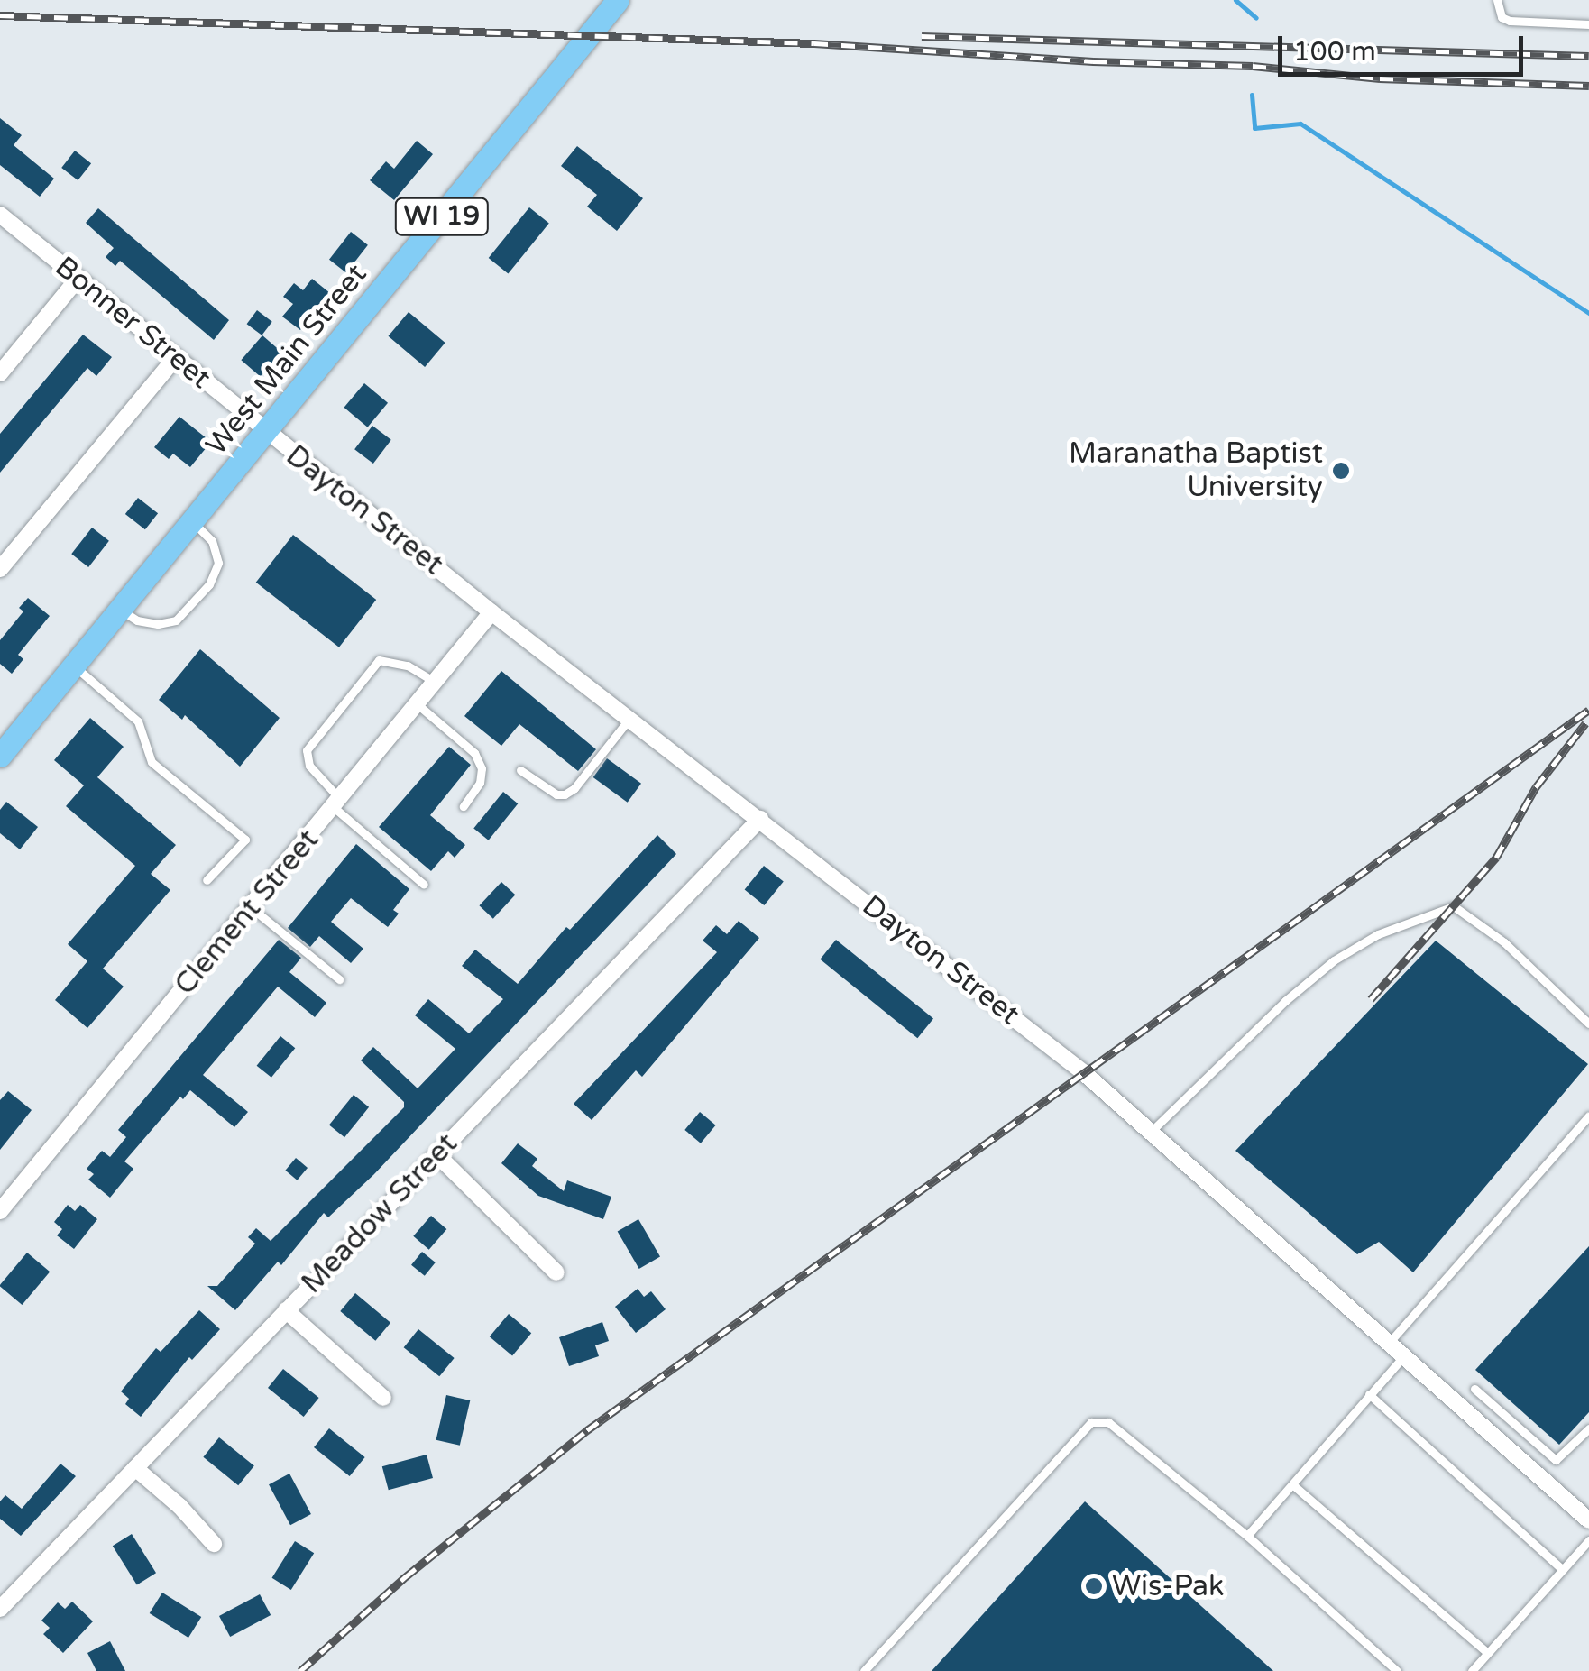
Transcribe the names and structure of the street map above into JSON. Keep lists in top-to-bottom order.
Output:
{
  "streets": {
    "main road": ["WI 19", "West Main Street"],
    "street": [
      "Bonner Street",
      "Dayton Street",
      "Clement Street",
      "Meadow Street"
    ]
  },
  "crossings": [
    ["Bonner Street", "West Main Street"],
    ["Bonner Street", "Dayton Street"],
    ["West Main Street", "Dayton Street"],
    ["Dayton Street", "Clement Street"],
    ["Dayton Street", "Meadow Street"]
  ],
  "places": ["Maranatha Baptist University", "Wis-Pak"],
  "scale_bar": "100 m"
}
